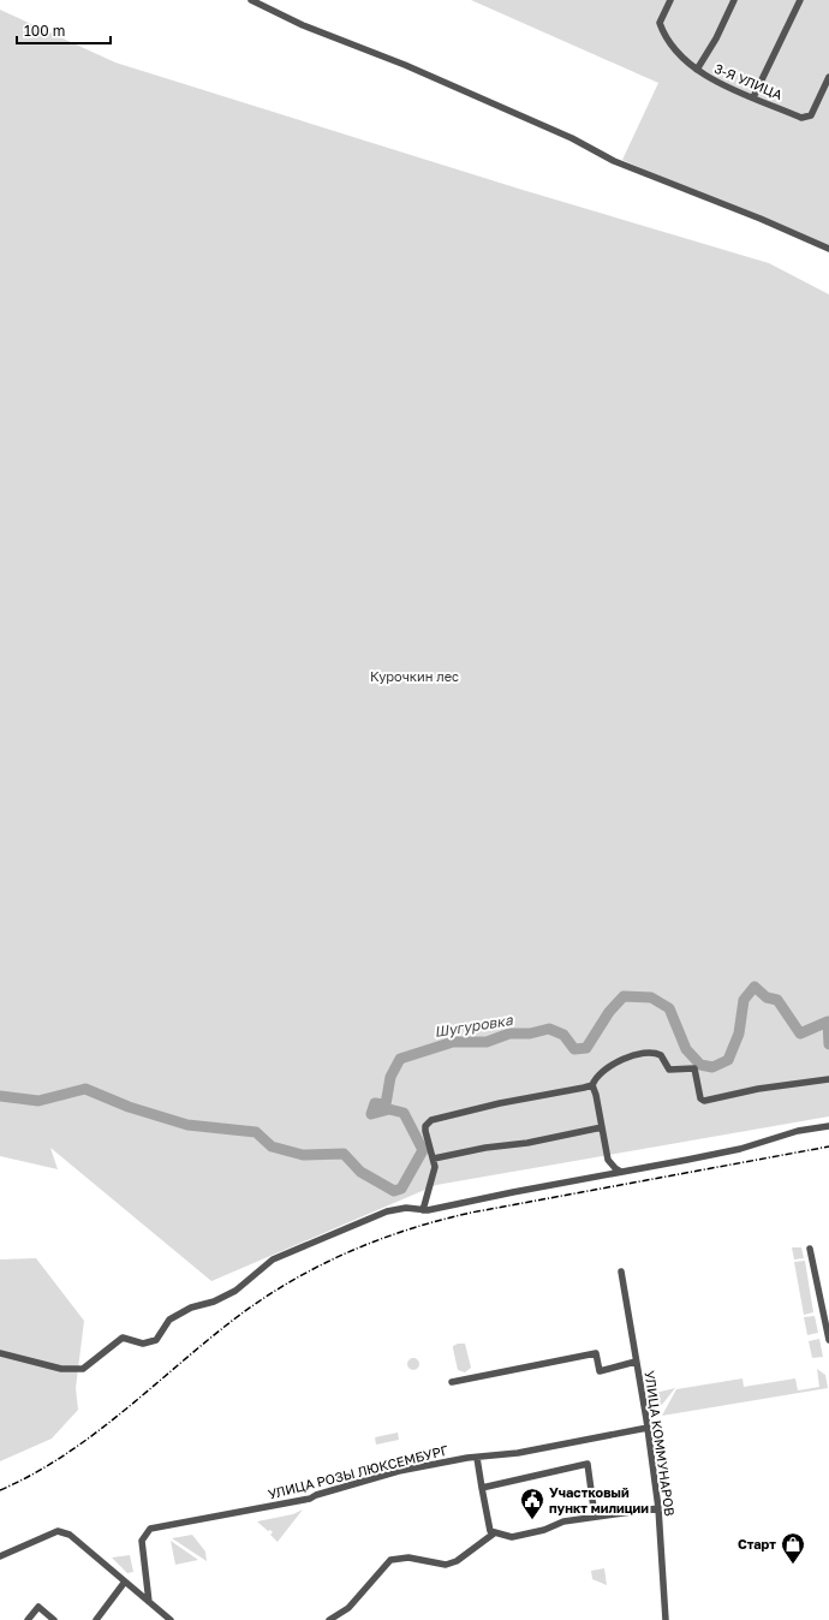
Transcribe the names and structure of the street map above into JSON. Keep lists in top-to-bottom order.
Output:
{
  "streets": {
    "street": ["3-Я УЛИЦА", "УЛИЦА КОММУНАРОВ", "УЛИЦА РОЗЫ ЛЮКСЕМБУРГ"]
  },
  "crossings": [
    ["УЛИЦА КОММУНАРОВ", "УЛИЦА РОЗЫ ЛЮКСЕМБУРГ"]
  ],
  "water": ["Шугуровка"],
  "parks": ["Курочкин лес"],
  "places": {
    "public building": ["Участковый пункт милиции"],
    "shop": ["Старт"]
  },
  "scale_bar": "100 m"
}
